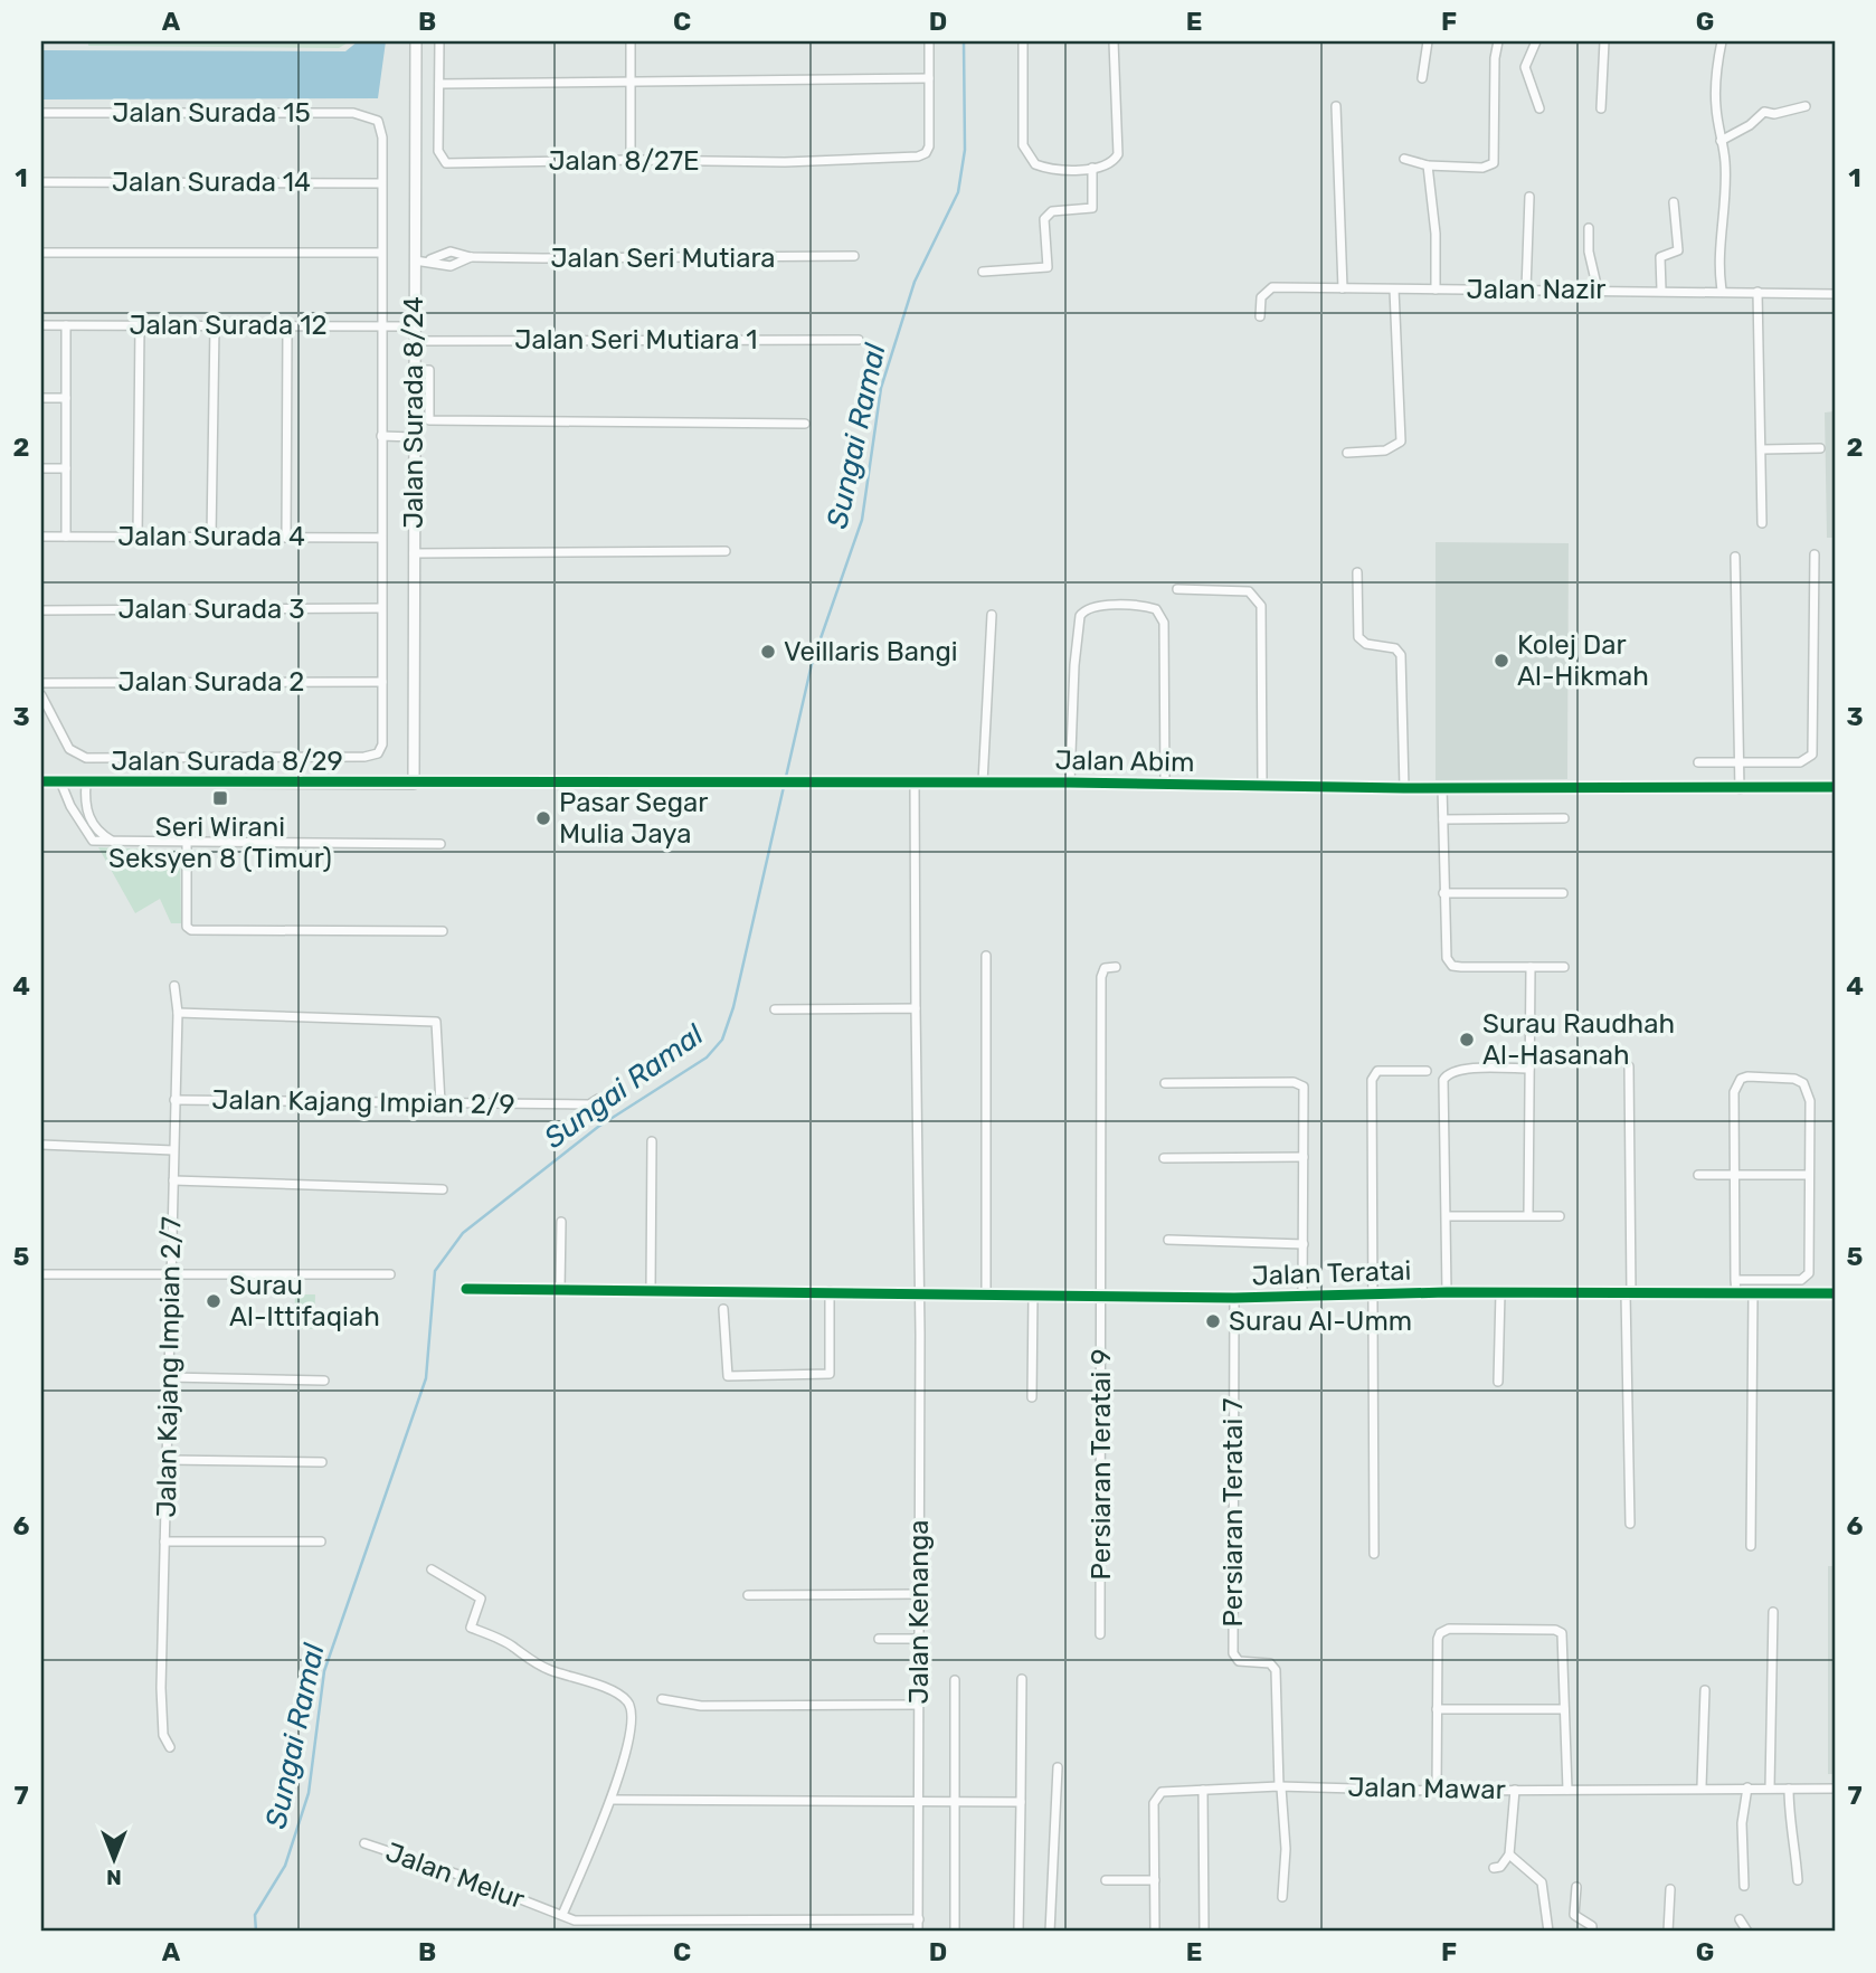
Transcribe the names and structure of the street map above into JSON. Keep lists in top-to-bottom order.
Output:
{
  "streets": {
    "street": [
      "Jalan Surada 15",
      "Jalan 8/27E",
      "Jalan Surada 14",
      "Jalan Seri Mutiara",
      "Jalan Nazir",
      "Jalan Surada 12",
      "Jalan Seri Mutiara 1",
      "Jalan Surada 8/24",
      "Jalan Surada 4",
      "Jalan Surada 3",
      "Jalan Surada 2",
      "Jalan Surada 8/29",
      "Jalan Abim",
      "Jalan Kajang Impian 2/9",
      "Jalan Teratai",
      "Jalan Kajang Impian 2/7",
      "Persiaran Teratai 9",
      "Persiaran Teratai 7",
      "Jalan Kenanga",
      "Jalan Mawar",
      "Jalan Melur"
    ]
  },
  "crossings": [
    ["Jalan Surada 15", "Jalan Surada 14"],
    ["Jalan Seri Mutiara", "Jalan Surada 8/24"],
    ["Jalan Surada 12", "Jalan Surada 8/24"],
    ["Jalan Seri Mutiara 1", "Jalan Surada 8/24"],
    ["Jalan Surada 8/24", "Jalan Surada 8/29"],
    ["Jalan Surada 8/24", "Jalan Abim"],
    ["Jalan Surada 8/29", "Jalan Abim"],
    ["Jalan Abim", "Jalan Kenanga"],
    ["Jalan Kajang Impian 2/9", "Jalan Kajang Impian 2/7"],
    ["Jalan Teratai", "Persiaran Teratai 9"],
    ["Jalan Teratai", "Persiaran Teratai 7"],
    ["Jalan Teratai", "Jalan Kenanga"],
    ["Persiaran Teratai 7", "Jalan Mawar"],
    ["Jalan Kenanga", "Jalan Melur"]
  ],
  "water": ["Sungai Ramal"],
  "places": {
    "other": [
      "Veillaris Bangi",
      "Kolej Dar Al-Hikmah",
      "Pasar Segar Mulia Jaya",
      "Surau Raudhah Al-Hasanah",
      "Surau Al-Ittifaqiah",
      "Surau Al-Umm"
    ],
    "transit": ["Seri Wirani Seksyen 8 (Timur)"]
  },
  "north": "bottom",
  "grid": {
    "columns": [
      "A",
      "B",
      "C",
      "D",
      "E",
      "F",
      "G"
    ],
    "rows": [
      "1",
      "2",
      "3",
      "4",
      "5",
      "6",
      "7"
    ]
  }
}
